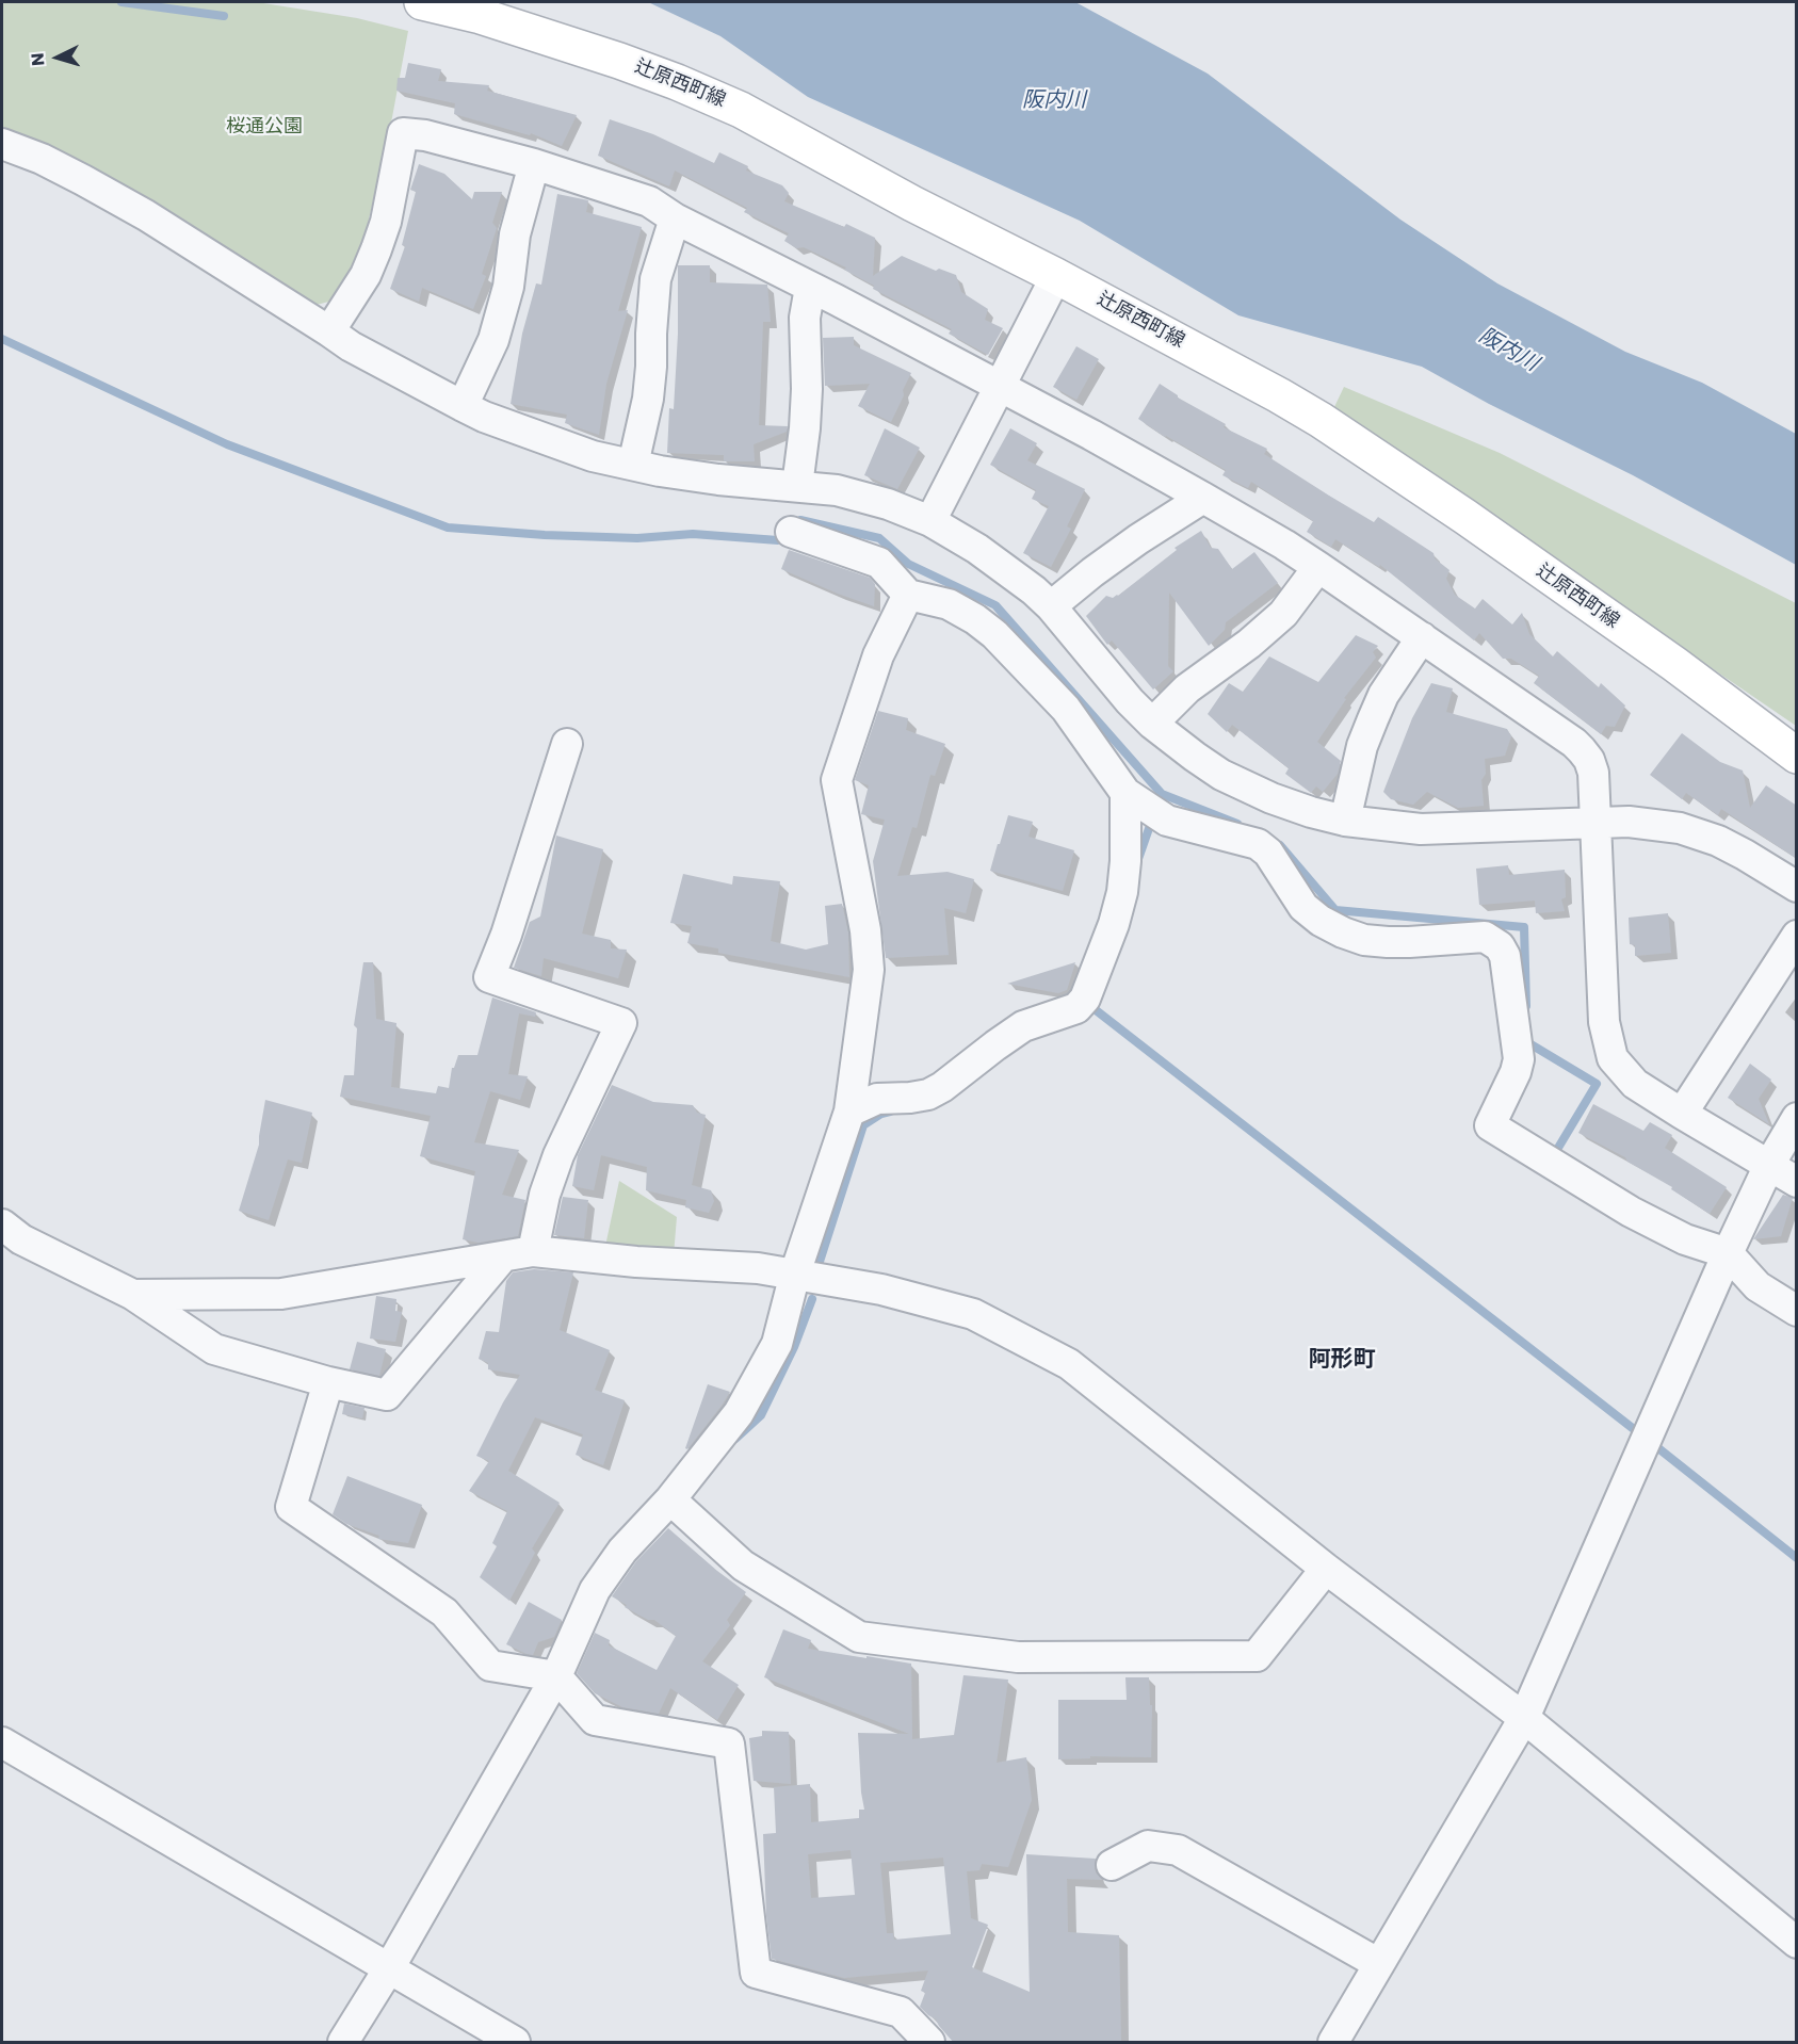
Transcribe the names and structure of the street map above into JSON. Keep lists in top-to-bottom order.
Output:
{
  "streets": {
    "main road": ["辻原西町線"]
  },
  "districts": ["阿形町"],
  "water": ["阪内川"],
  "parks": ["桜通公園"],
  "north": "left"
}
